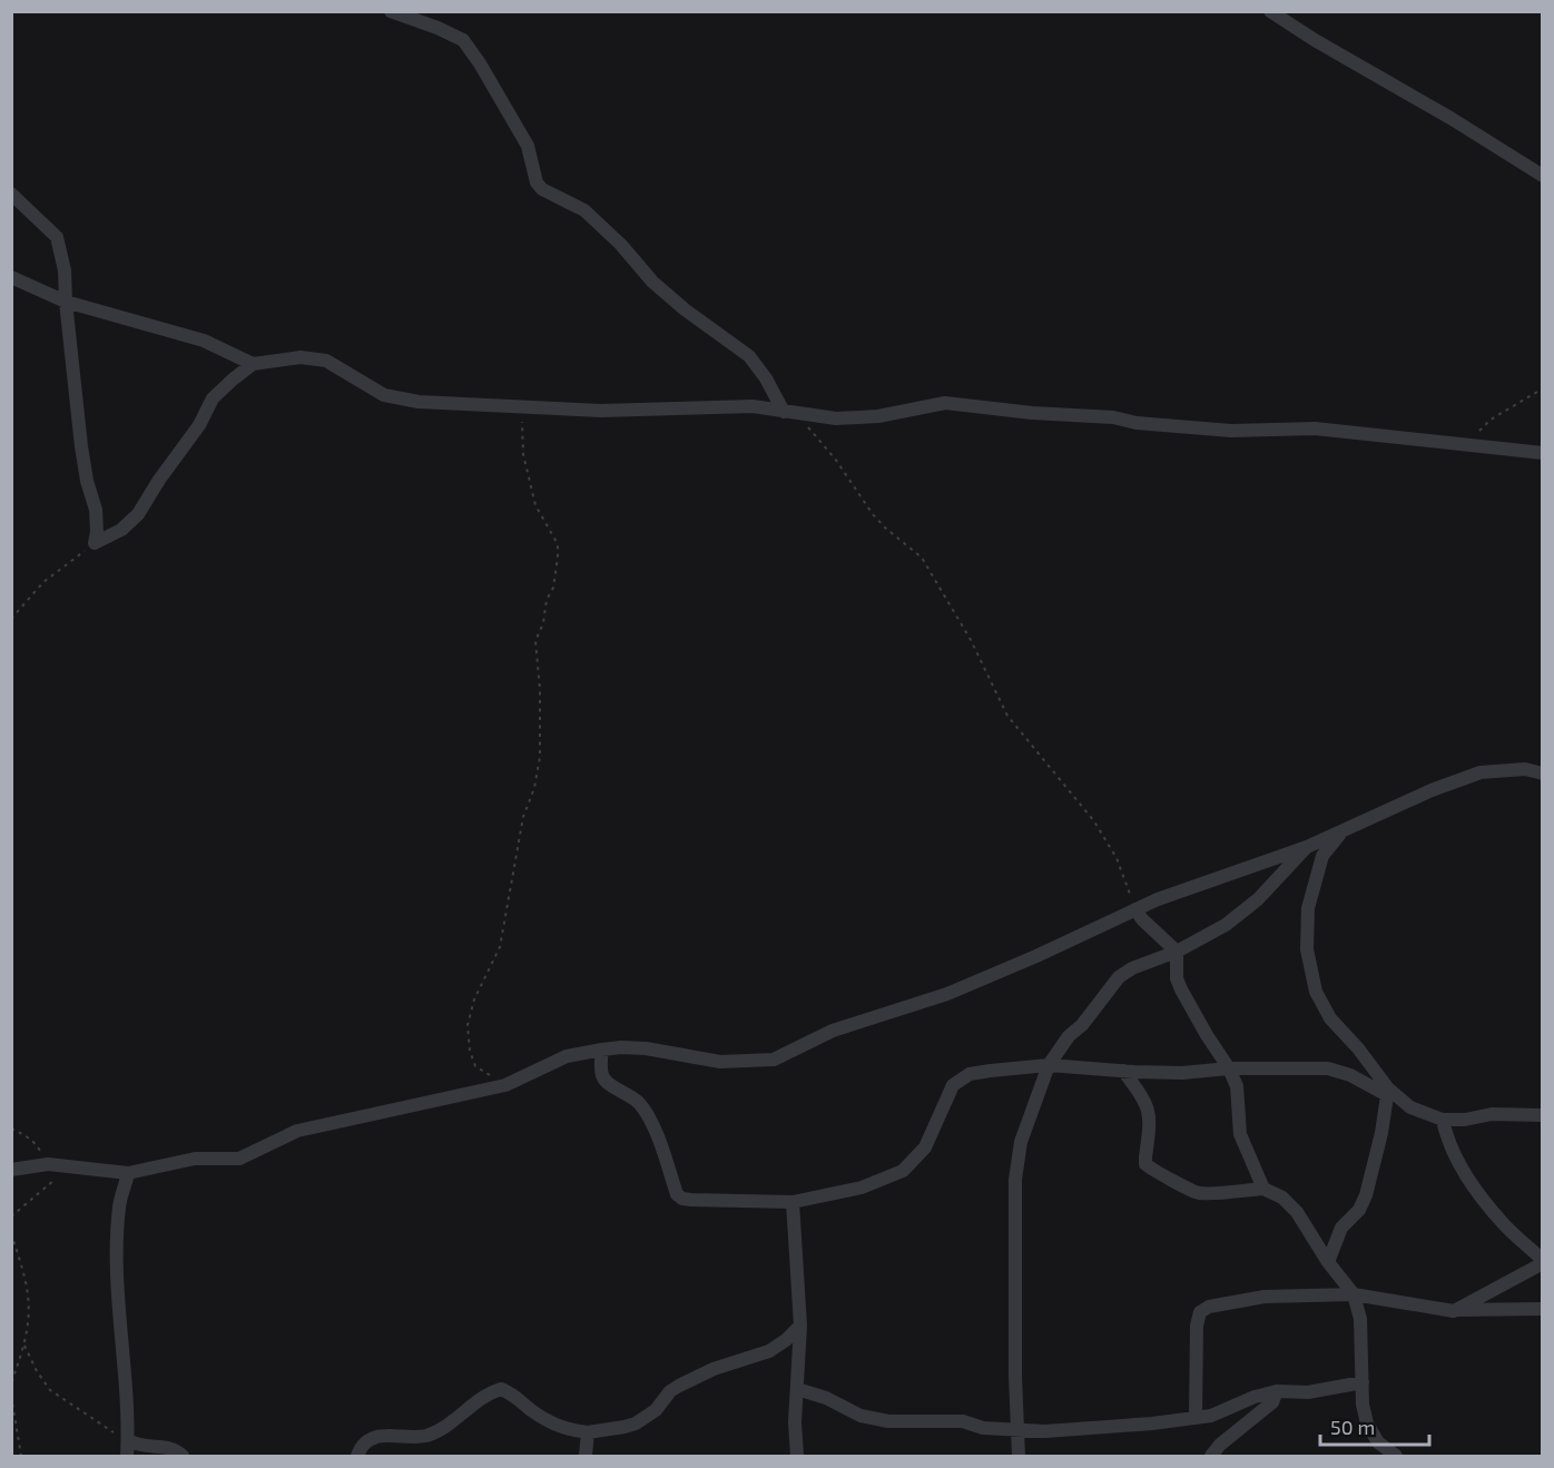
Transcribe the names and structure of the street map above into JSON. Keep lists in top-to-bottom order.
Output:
{
  "scale_bar": "50 m"
}
